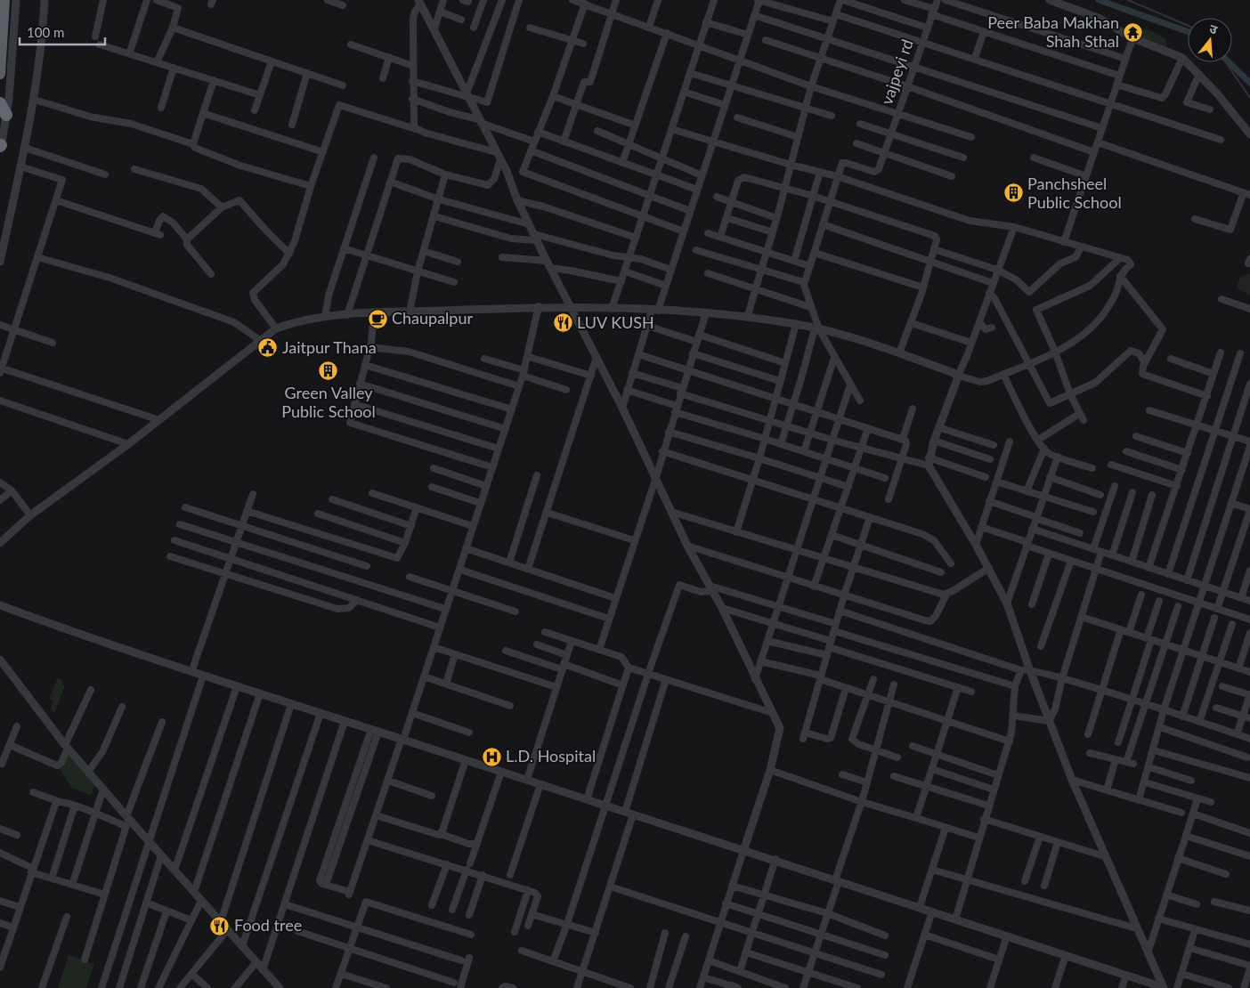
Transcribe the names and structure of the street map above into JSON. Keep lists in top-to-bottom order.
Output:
{
  "streets": {
    "street": ["vajpeyi rd"]
  },
  "places": {
    "temple": ["Peer Baba Makhan Shah Sthal"],
    "building": ["Panchsheel Public School", "Green Valley Public School"],
    "cafe": ["Chaupalpur"],
    "restaurant": ["LUV KUSH", "Food tree"],
    "public building": ["Jaitpur Thana"],
    "hospital": ["L.D. Hospital"]
  },
  "scale_bar": "100 m",
  "north": "top"
}
